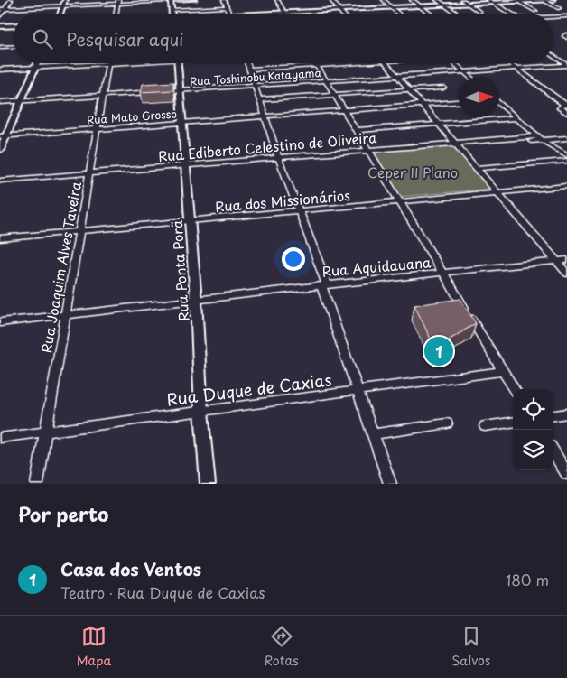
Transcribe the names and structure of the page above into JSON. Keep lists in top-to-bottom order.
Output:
{
  "streets": {
    "street": [
      "Rua Toshinobu Katayama",
      "Rua Mato Grosso",
      "Rua Ediberto Celestino de Oliveira",
      "Rua dos Missionários",
      "Rua Aquidauana",
      "Rua Joaquim Alves Taveira",
      "Rua Ponta Porã",
      "Rua Duque de Caxias"
    ]
  },
  "crossings": [
    ["Rua Toshinobu Katayama", "Rua Joaquim Alves Taveira"],
    ["Rua Toshinobu Katayama", "Rua Ponta Porã"],
    ["Rua Mato Grosso", "Rua Joaquim Alves Taveira"],
    ["Rua Mato Grosso", "Rua Ponta Porã"],
    ["Rua Ediberto Celestino de Oliveira", "Rua Joaquim Alves Taveira"],
    ["Rua Ediberto Celestino de Oliveira", "Rua Ponta Porã"],
    ["Rua dos Missionários", "Rua Joaquim Alves Taveira"],
    ["Rua dos Missionários", "Rua Ponta Porã"],
    ["Rua Aquidauana", "Rua Joaquim Alves Taveira"],
    ["Rua Aquidauana", "Rua Ponta Porã"],
    ["Rua Joaquim Alves Taveira", "Rua Duque de Caxias"],
    ["Rua Ponta Porã", "Rua Duque de Caxias"]
  ],
  "parks": ["Ceper II Plano"],
  "north": "right",
  "page": {
    "search": "Pesquisar aqui",
    "pins": "1",
    "heading": "Por perto",
    "list": [
      {
        "mark": "1",
        "name": "Casa dos Ventos",
        "note": "Teatro · Rua Duque de Caxias",
        "value": "180 m"
      }
    ],
    "nav": ["Mapa", "Rotas", "Salvos"]
  }
}
